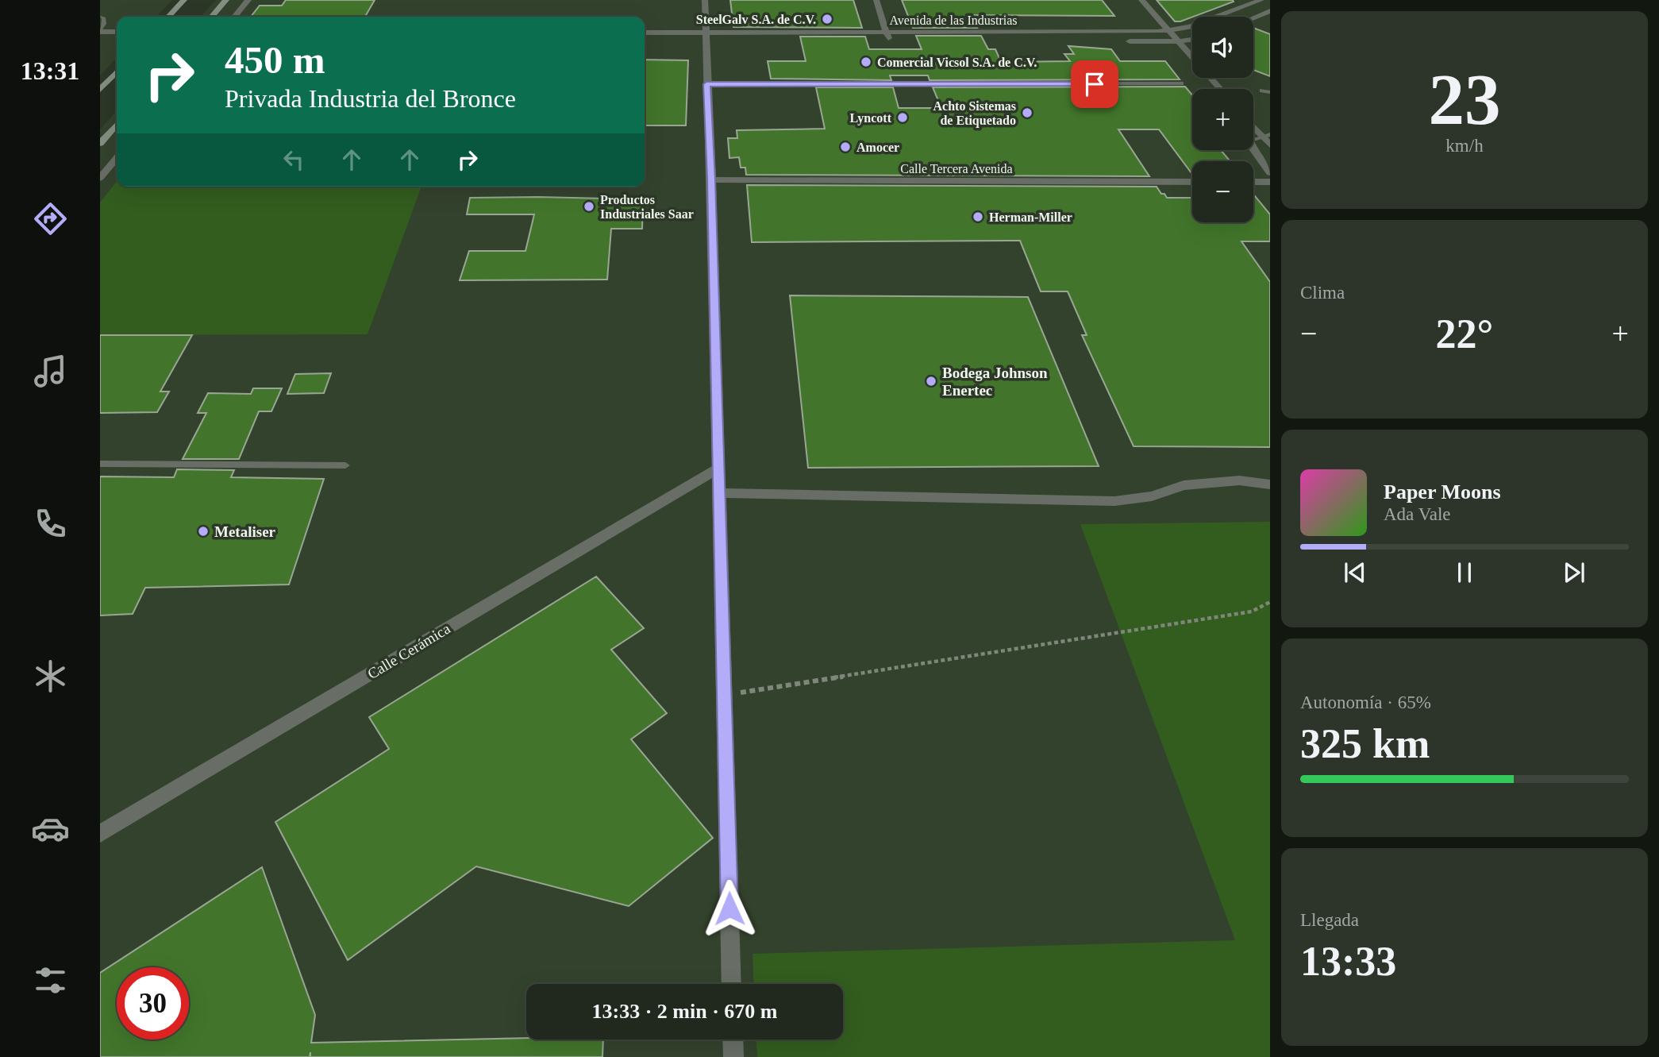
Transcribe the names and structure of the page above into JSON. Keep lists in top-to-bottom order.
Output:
{
  "streets": {
    "street": ["Avenida de las Industrias", "Calle Tercera Avenida", "Calle Cerámica"]
  },
  "places": [
    "SteelGalv S.A. de C.V.",
    "Comercial Vicsol S.A. de C.V.",
    "Achto Sistemas de Etiquetado",
    "Lyncott",
    "Amocer",
    "Productos Industriales Saar",
    "Herman-Miller",
    "Bodega Johnson Enertec",
    "Metaliser"
  ],
  "page": {
    "tabs": "13:31",
    "tile": [
      ["23", "km/h"],
      "Clima",
      ["Autonomía · 65%", "325 km"],
      ["Llegada", "13:33"]
    ],
    "map_buttons": ["+", "−"],
    "turn": ["450 m", "Privada Industria del Bronce"],
    "heat": ["−", "22°", "+"],
    "song": ["Paper Moons", "Ada Vale"],
    "limit": "30",
    "trip": "13:33 · 2 min · 670 m"
  }
}
